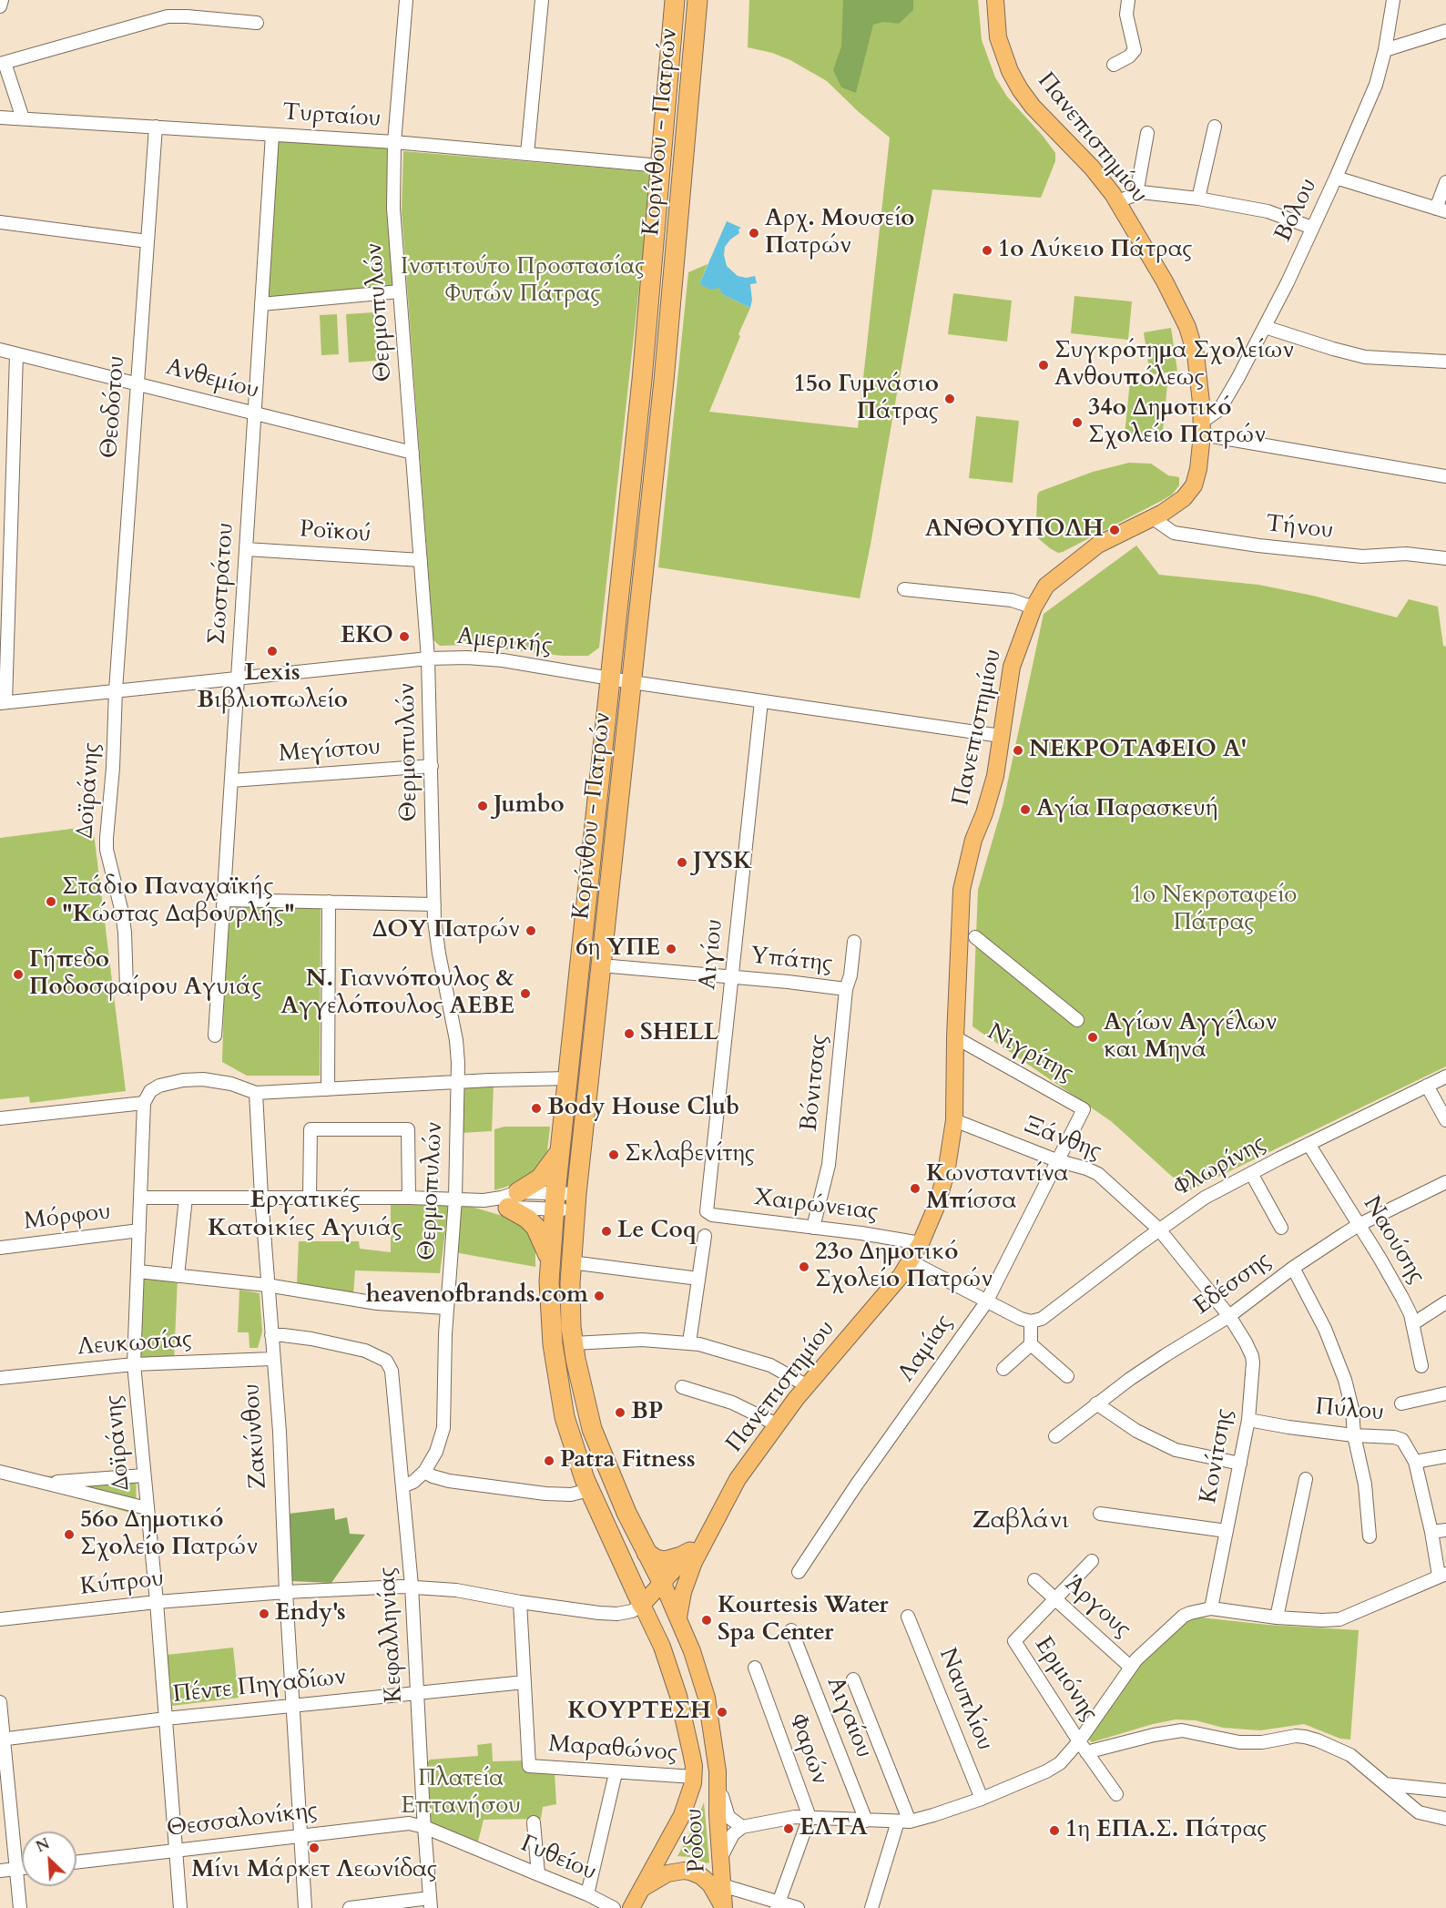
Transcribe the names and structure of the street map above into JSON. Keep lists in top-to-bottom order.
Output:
{
  "streets": {
    "highway": ["Κορίνθου - Πατρών"],
    "main road": ["Πανεπιστημίου", "Ρόδου"],
    "street": [
      "Τυρταίου",
      "Βόλου",
      "Θερμοπυλών",
      "Ανθεμίου",
      "Θεοδότου",
      "Τήνου",
      "Ροϊκού",
      "Σωστράτου",
      "Αμερικής",
      "Μεγίστου",
      "Δοϊράνης",
      "Αιγίου",
      "Υπάτης",
      "Νιγρίτης",
      "Βόνιτσας",
      "Ξάνθης",
      "Φλωρίνης",
      "Χαιρώνειας",
      "Μόρφου",
      "Ναούσης",
      "Εδέσσης",
      "Λευκωσίας",
      "Λαμίας",
      "Πύλου",
      "Ζακύνθου",
      "Κονίτσης",
      "Κύπρου",
      "Άργους",
      "Κεφαλληνίας",
      "Ερμιόνης",
      "Πέντε Πηγαδίων",
      "Ναυπλίου",
      "Αιγαίου",
      "Μαραθώνος",
      "Φαρών",
      "Θεσσαλονίκης",
      "Γυθείου"
    ]
  },
  "crossings": [
    ["Τυρταίου", "Κορίνθου - Πατρών"],
    ["Τυρταίου", "Θερμοπυλών"],
    ["Τυρταίου", "Θεοδότου"],
    ["Τυρταίου", "Σωστράτου"],
    ["Κορίνθου - Πατρών", "Πανεπιστημίου"],
    ["Κορίνθου - Πατρών", "Αμερικής"],
    ["Κορίνθου - Πατρών", "Υπάτης"],
    ["Πανεπιστημίου", "Βόλου"],
    ["Πανεπιστημίου", "Τήνου"],
    ["Πανεπιστημίου", "Αμερικής"],
    ["Πανεπιστημίου", "Νιγρίτης"],
    ["Πανεπιστημίου", "Ξάνθης"],
    ["Πανεπιστημίου", "Χαιρώνειας"],
    ["Πανεπιστημίου", "Ρόδου"],
    ["Θερμοπυλών", "Ανθεμίου"],
    ["Θερμοπυλών", "Ροϊκού"],
    ["Θερμοπυλών", "Αμερικής"],
    ["Θερμοπυλών", "Μεγίστου"],
    ["Θερμοπυλών", "Κεφαλληνίας"],
    ["Ανθεμίου", "Θεοδότου"],
    ["Ανθεμίου", "Σωστράτου"],
    ["Θεοδότου", "Αμερικής"],
    ["Θεοδότου", "Δοϊράνης"],
    ["Ροϊκού", "Σωστράτου"],
    ["Σωστράτου", "Αμερικής"],
    ["Σωστράτου", "Μεγίστου"],
    ["Αμερικής", "Δοϊράνης"],
    ["Αμερικής", "Αιγίου"],
    ["Δοϊράνης", "Μόρφου"],
    ["Δοϊράνης", "Λευκωσίας"],
    ["Δοϊράνης", "Κύπρου"],
    ["Δοϊράνης", "Πέντε Πηγαδίων"],
    ["Δοϊράνης", "Θεσσαλονίκης"],
    ["Αιγίου", "Υπάτης"],
    ["Αιγίου", "Χαιρώνειας"],
    ["Υπάτης", "Βόνιτσας"],
    ["Νιγρίτης", "Λαμίας"],
    ["Βόνιτσας", "Χαιρώνειας"],
    ["Ξάνθης", "Φλωρίνης"],
    ["Ξάνθης", "Εδέσσης"],
    ["Ξάνθης", "Λαμίας"],
    ["Ξάνθης", "Κονίτσης"],
    ["Φλωρίνης", "Ναούσης"],
    ["Ναούσης", "Εδέσσης"],
    ["Εδέσσης", "Κονίτσης"],
    ["Λευκωσίας", "Ζακύνθου"],
    ["Πύλου", "Κονίτσης"],
    ["Ζακύνθου", "Κύπρου"],
    ["Ζακύνθου", "Κεφαλληνίας"],
    ["Ζακύνθου", "Πέντε Πηγαδίων"],
    ["Ζακύνθου", "Θεσσαλονίκης"],
    ["Κύπρου", "Κεφαλληνίας"],
    ["Άργους", "Ερμιόνης"],
    ["Κεφαλληνίας", "Πέντε Πηγαδίων"],
    ["Κεφαλληνίας", "Θεσσαλονίκης"],
    ["Κεφαλληνίας", "Γυθείου"],
    ["Πέντε Πηγαδίων", "Μαραθώνος"],
    ["Θεσσαλονίκης", "Γυθείου"]
  ],
  "districts": ["Εργατικές Κατοικίες Αγυιάς", "Ζαβλάνι"],
  "parks": ["Ινστιτούτο Προστασίας Φυτών Πάτρας", "1o Νεκροταφείο Πάτρας", "Πλατεία Επτανήσου"],
  "places": [
    "Αρχ. Μουσείο Πατρών",
    "1ο Λύκειο Πάτρας",
    "Συγκρότημα Σχολείων Ανθουπόλεως",
    "15ο Γυμνάσιο Πάτρας",
    "34ο Δημοτικό Σχολείο Πατρών",
    "ΑΝΘΟΥΠΟΛΗ",
    "EKO",
    "Lexis Βιβλιοπωλείο",
    "ΝΕΚΡΟΤΑΦΕΙΟ Α'",
    "Jumbo",
    "Αγία Παρασκευή",
    "JYSK",
    "Στάδιο Παναχαϊκής \"Κώστας Δαβουρλής\"",
    "ΔΟΥ Πατρών",
    "6η ΥΠΕ",
    "Γήπεδο Ποδοσφαίρου Αγυιάς",
    "Ν. Γιαννόπουλος & Αγγελόπουλος ΑΕΒΕ",
    "SHELL",
    "Αγίων Αγγέλων και Μηνά",
    "Body House Club",
    "Σκλαβενίτης",
    "Κωνσταντίνα Μπίσσα",
    "Le Coq",
    "23ο Δημοτικό Σχολείο Πατρών",
    "heavenofbrands.com",
    "BP",
    "Patra Fitness",
    "56ο Δημοτικό Σχολείο Πατρών",
    "Endy's",
    "Kourtesis Water Spa Center",
    "ΚΟΥΡΤΕΣΗ",
    "ΕΛΤΑ",
    "1η ΕΠΑ.Σ. Πάτρας",
    "Μίνι Μάρκετ Λεωνίδας"
  ],
  "north": "top left"
}
